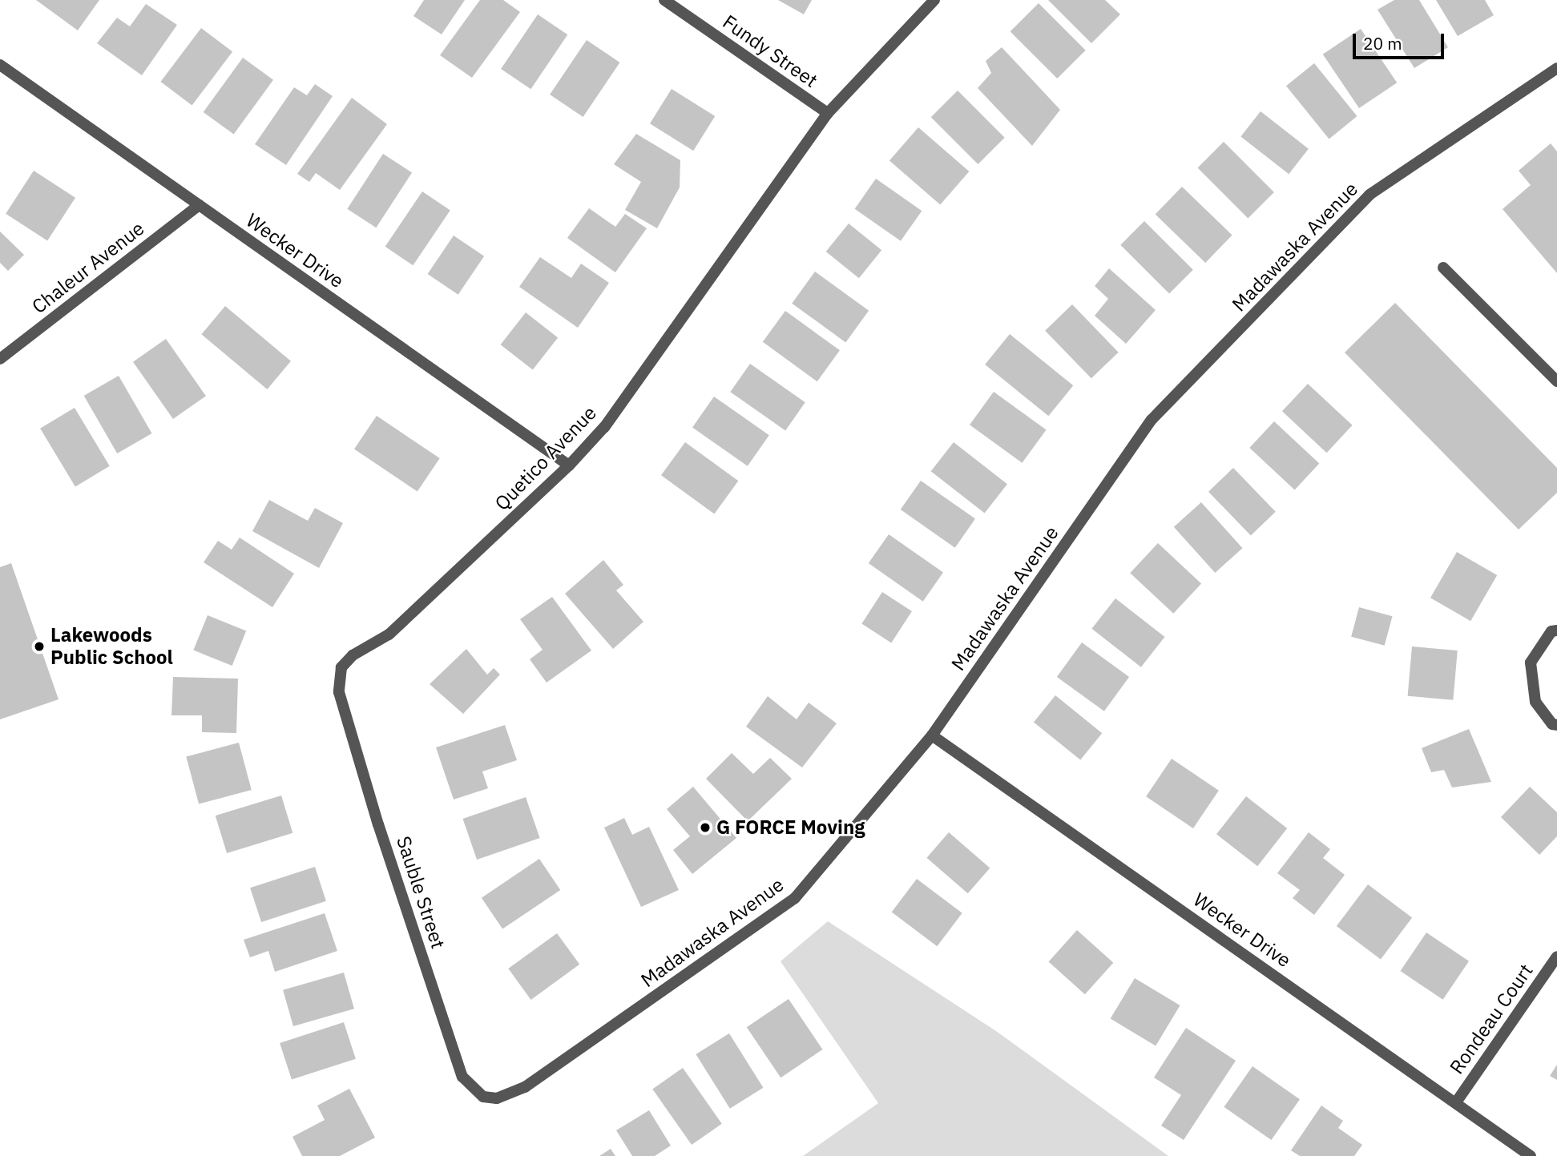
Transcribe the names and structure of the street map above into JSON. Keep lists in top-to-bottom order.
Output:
{
  "streets": {
    "street": [
      "Fundy Street",
      "Madawaska Avenue",
      "Wecker Drive",
      "Chaleur Avenue",
      "Quetico Avenue",
      "Sauble Street",
      "Rondeau Court"
    ]
  },
  "crossings": [
    ["Fundy Street", "Quetico Avenue"],
    ["Madawaska Avenue", "Wecker Drive"],
    ["Madawaska Avenue", "Sauble Street"],
    ["Wecker Drive", "Chaleur Avenue"],
    ["Wecker Drive", "Quetico Avenue"],
    ["Wecker Drive", "Rondeau Court"],
    ["Quetico Avenue", "Sauble Street"]
  ],
  "places": ["Lakewoods Public School", "G FORCE Moving"],
  "scale_bar": "20 m"
}
